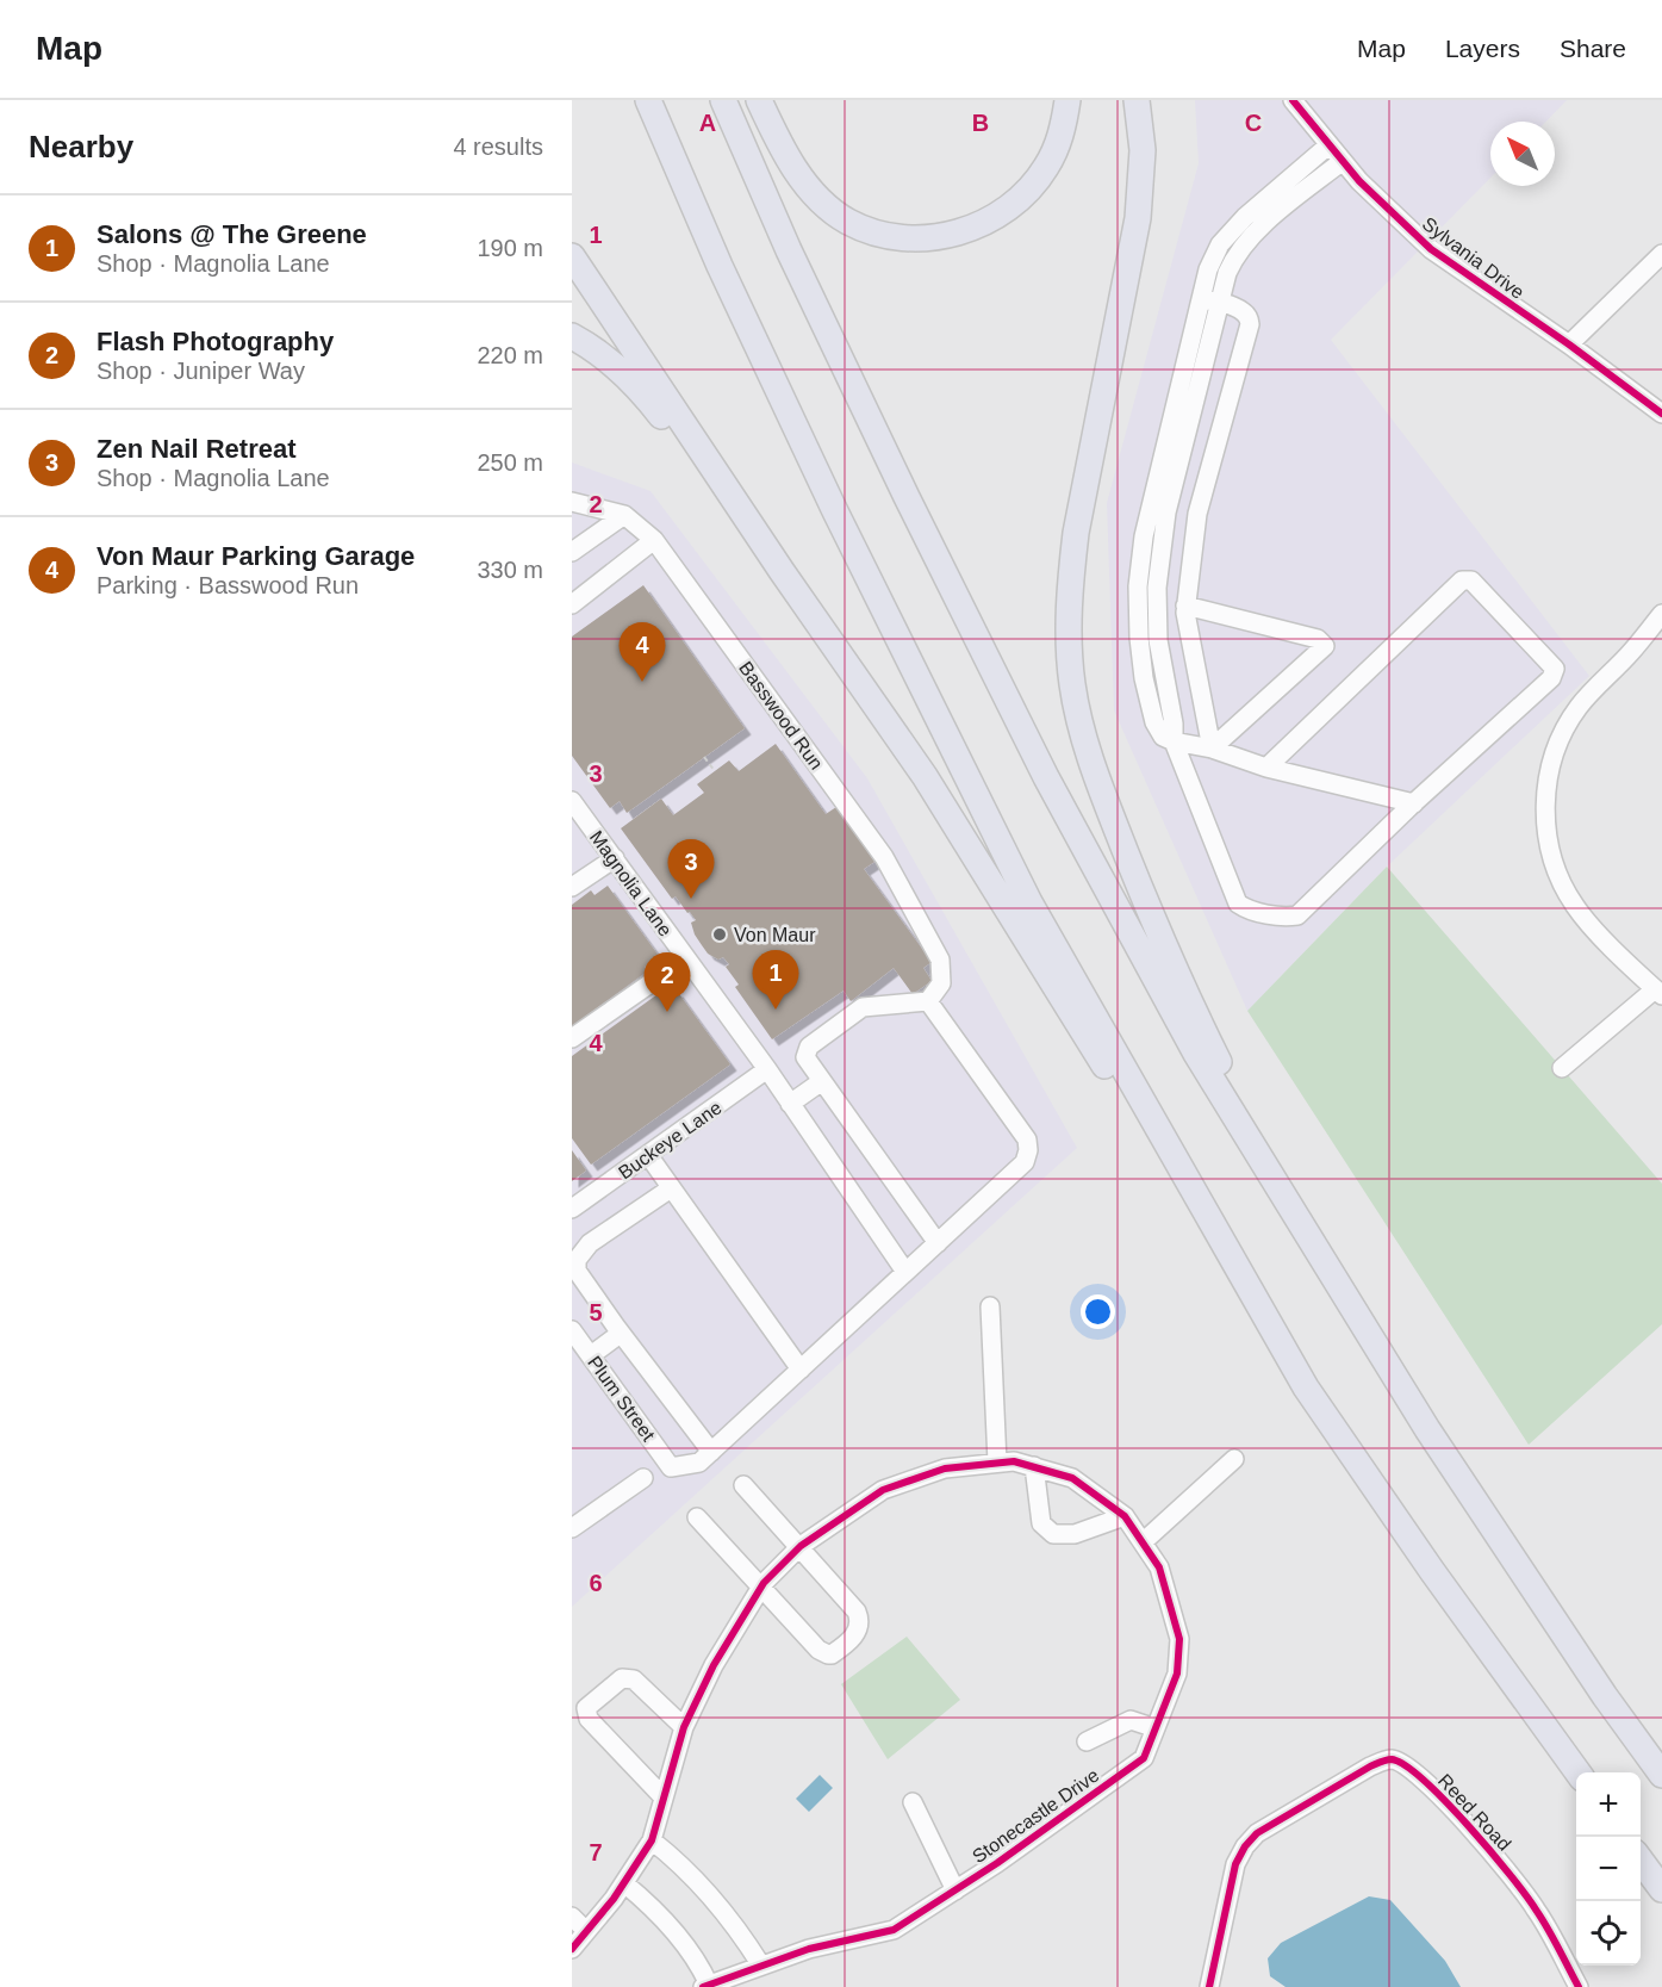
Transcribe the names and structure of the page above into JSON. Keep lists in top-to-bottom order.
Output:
{
  "streets": {
    "street": [
      "Sylvania Drive",
      "Basswood Run",
      "Magnolia Lane",
      "Buckeye Lane",
      "Plum Street",
      "Reed Road",
      "Stonecastle Drive"
    ]
  },
  "crossings": [
    ["Magnolia Lane", "Buckeye Lane"]
  ],
  "places": ["Von Maur"],
  "north": "top left",
  "page": {
    "header": "Map",
    "nav": ["Map", "Layers", "Share"],
    "heading": ["Nearby", "4 results"],
    "list": [
      {
        "mark": "1",
        "name": "Salons @ The Greene",
        "note": "Shop · Magnolia Lane",
        "value": "190 m"
      },
      {
        "mark": "2",
        "name": "Flash Photography",
        "note": "Shop · Juniper Way",
        "value": "220 m"
      },
      {
        "mark": "3",
        "name": "Zen Nail Retreat",
        "note": "Shop · Magnolia Lane",
        "value": "250 m"
      },
      {
        "mark": "4",
        "name": "Von Maur Parking Garage",
        "note": "Parking · Basswood Run",
        "value": "330 m"
      }
    ],
    "pins": [
      "4",
      "3",
      "1",
      "2"
    ],
    "map_buttons": ["+", "−"]
  },
  "grid": {
    "columns": ["A", "B", "C"],
    "rows": [
      "1",
      "2",
      "3",
      "4",
      "5",
      "6",
      "7"
    ]
  }
}
